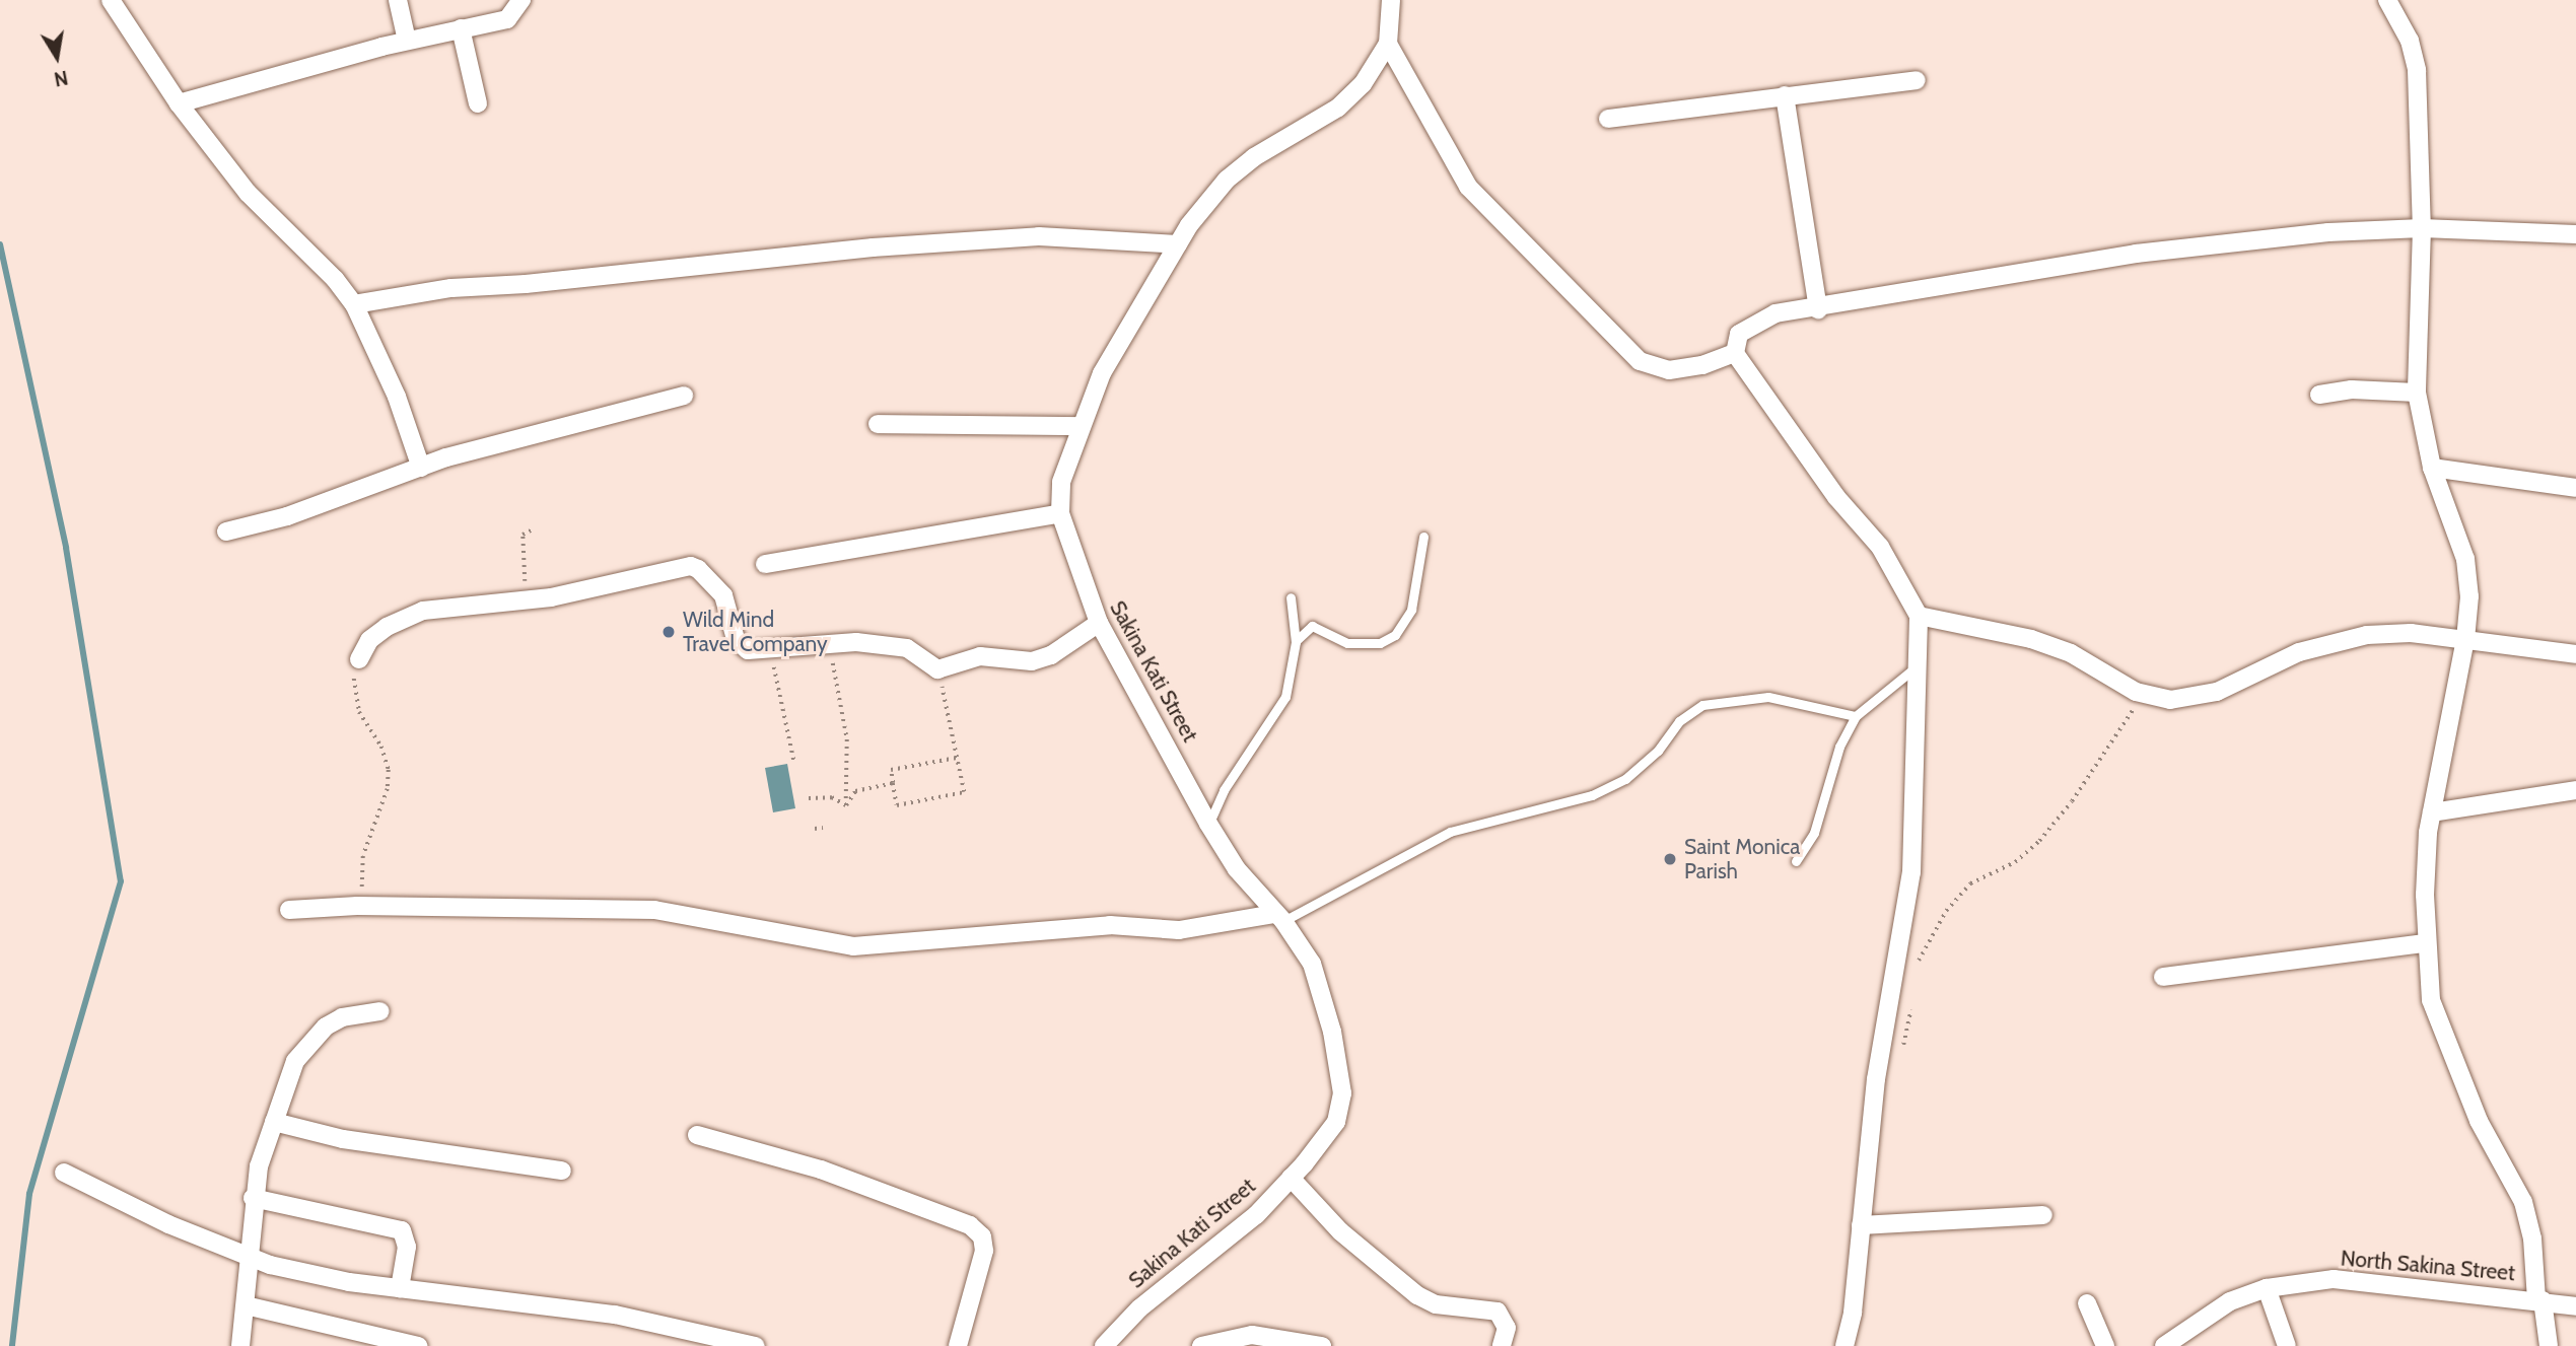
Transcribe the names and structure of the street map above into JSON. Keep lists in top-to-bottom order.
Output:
{
  "streets": {
    "street": ["Sakina Kati Street", "North Sakina Street"]
  },
  "places": ["Wild Mind Travel Company", "Saint Monica Parish"],
  "north": "bottom"
}
